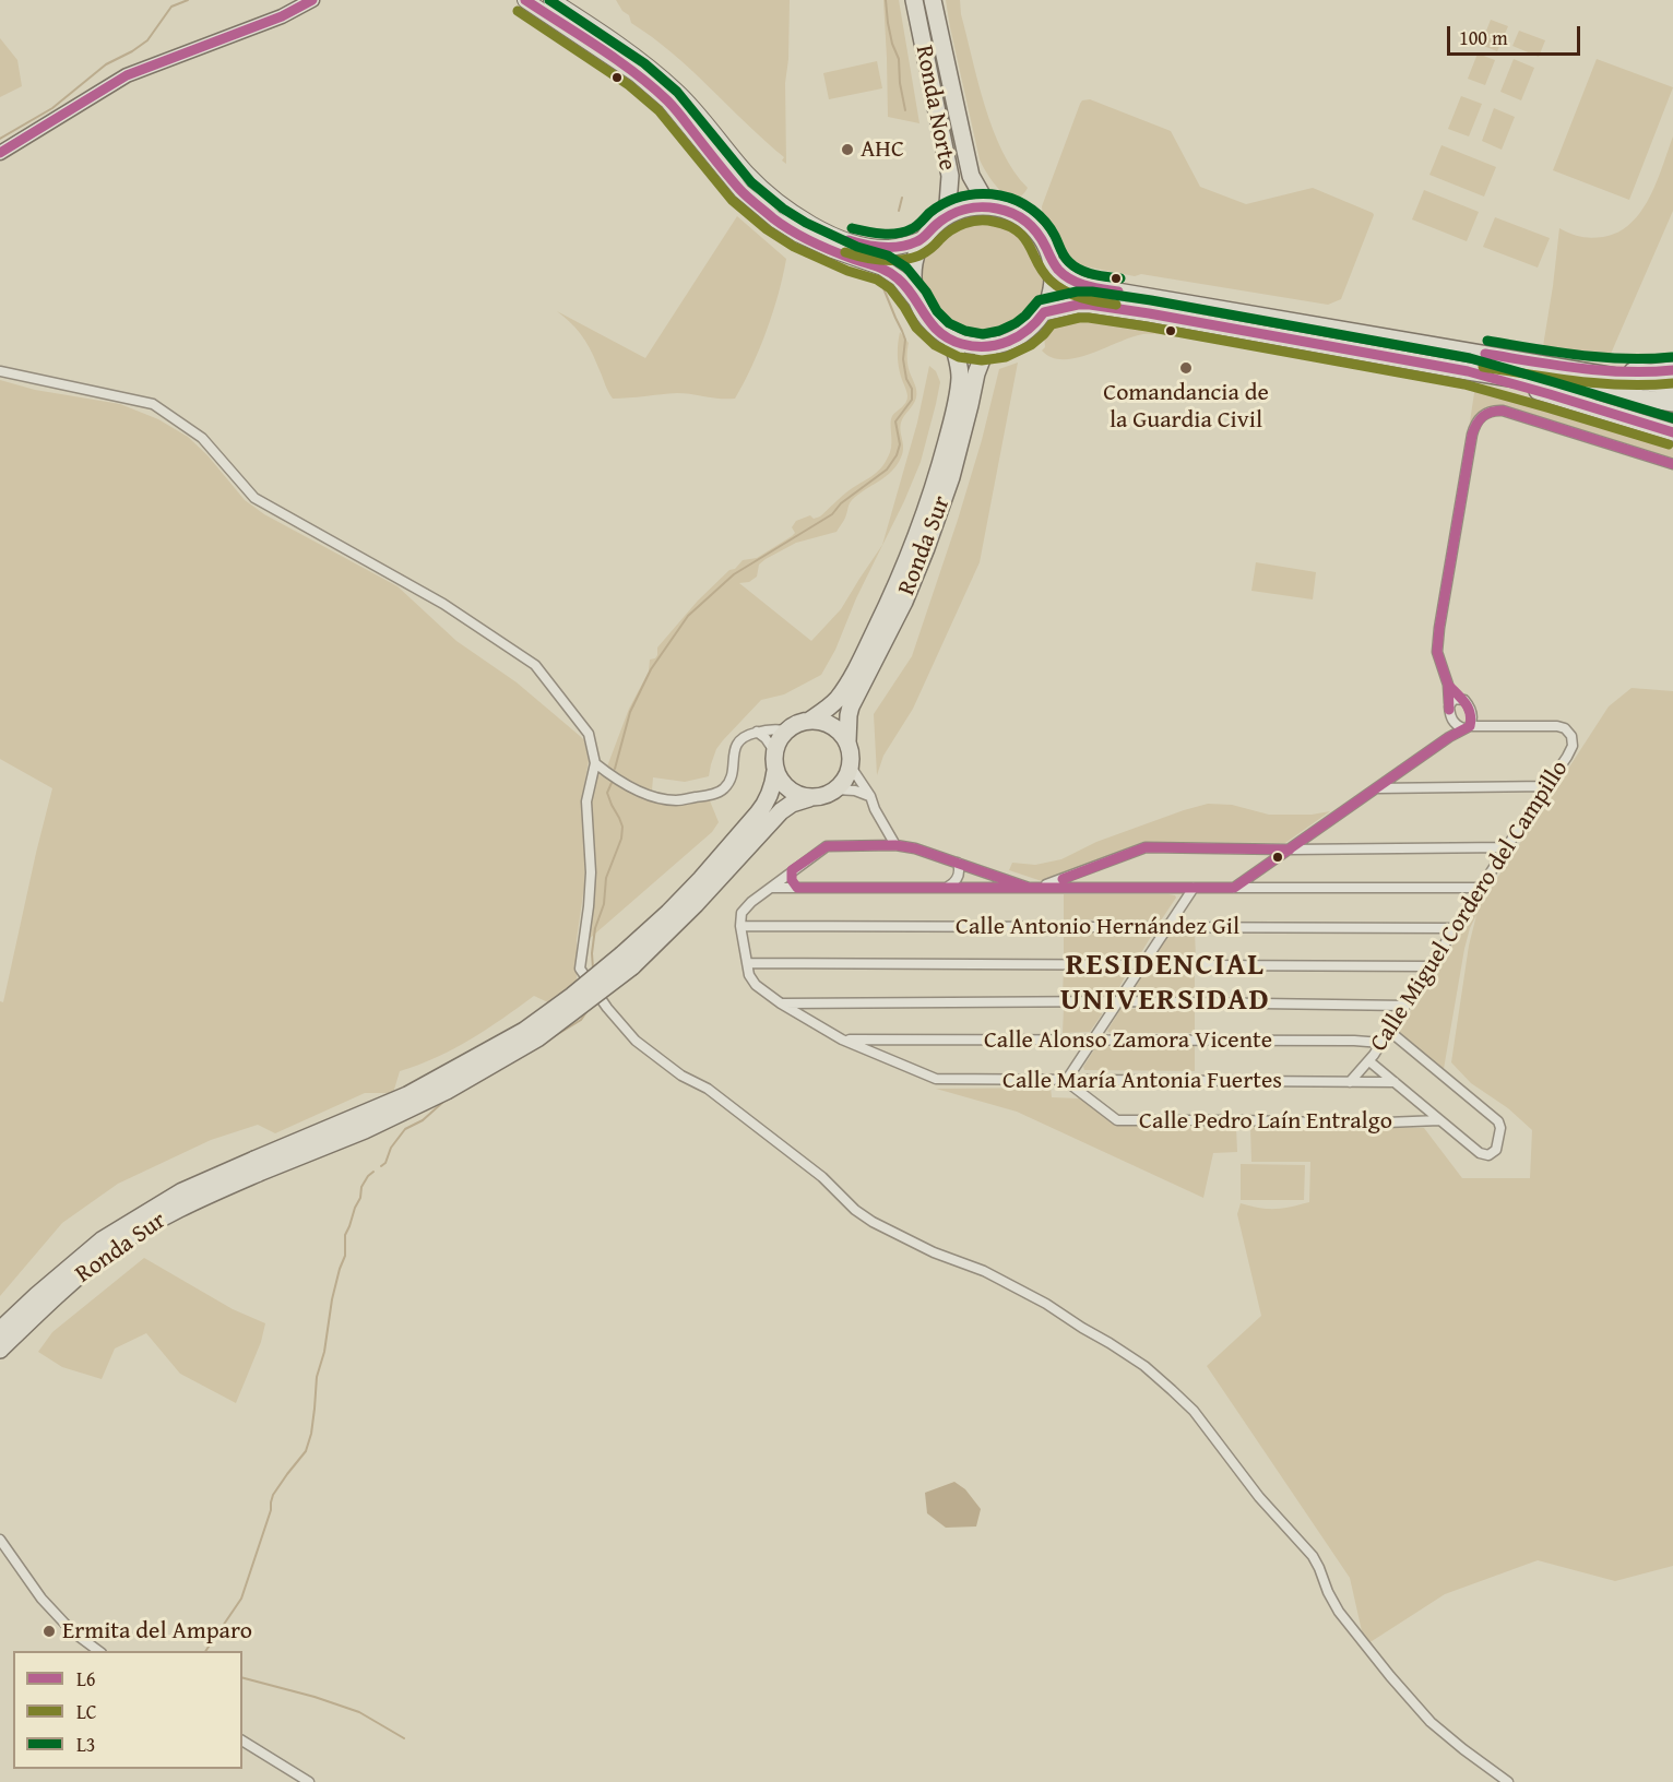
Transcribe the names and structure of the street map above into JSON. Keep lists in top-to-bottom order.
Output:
{
  "streets": {
    "highway": ["Ronda Norte", "Ronda Sur"],
    "street": [
      "Calle Miguel Cordero del Campillo",
      "Calle Antonio Hernández Gil",
      "Calle Alonso Zamora Vicente",
      "Calle María Antonia Fuertes",
      "Calle Pedro Laín Entralgo"
    ]
  },
  "crossings": [
    ["Ronda Norte", "Ronda Sur"],
    ["Calle Miguel Cordero del Campillo", "Calle Antonio Hernández Gil"],
    ["Calle Miguel Cordero del Campillo", "Calle Alonso Zamora Vicente"],
    ["Calle Miguel Cordero del Campillo", "Calle María Antonia Fuertes"],
    ["Calle María Antonia Fuertes", "Calle Pedro Laín Entralgo"]
  ],
  "districts": ["RESIDENCIAL UNIVERSIDAD"],
  "places": ["AHC", "Comandancia de la Guardia Civil", "Ermita del Amparo"],
  "lines": ["transit line L6", "transit line L3", "transit line LC"],
  "legend": ["L6", "LC", "L3"],
  "scale_bar": "100 m"
}
